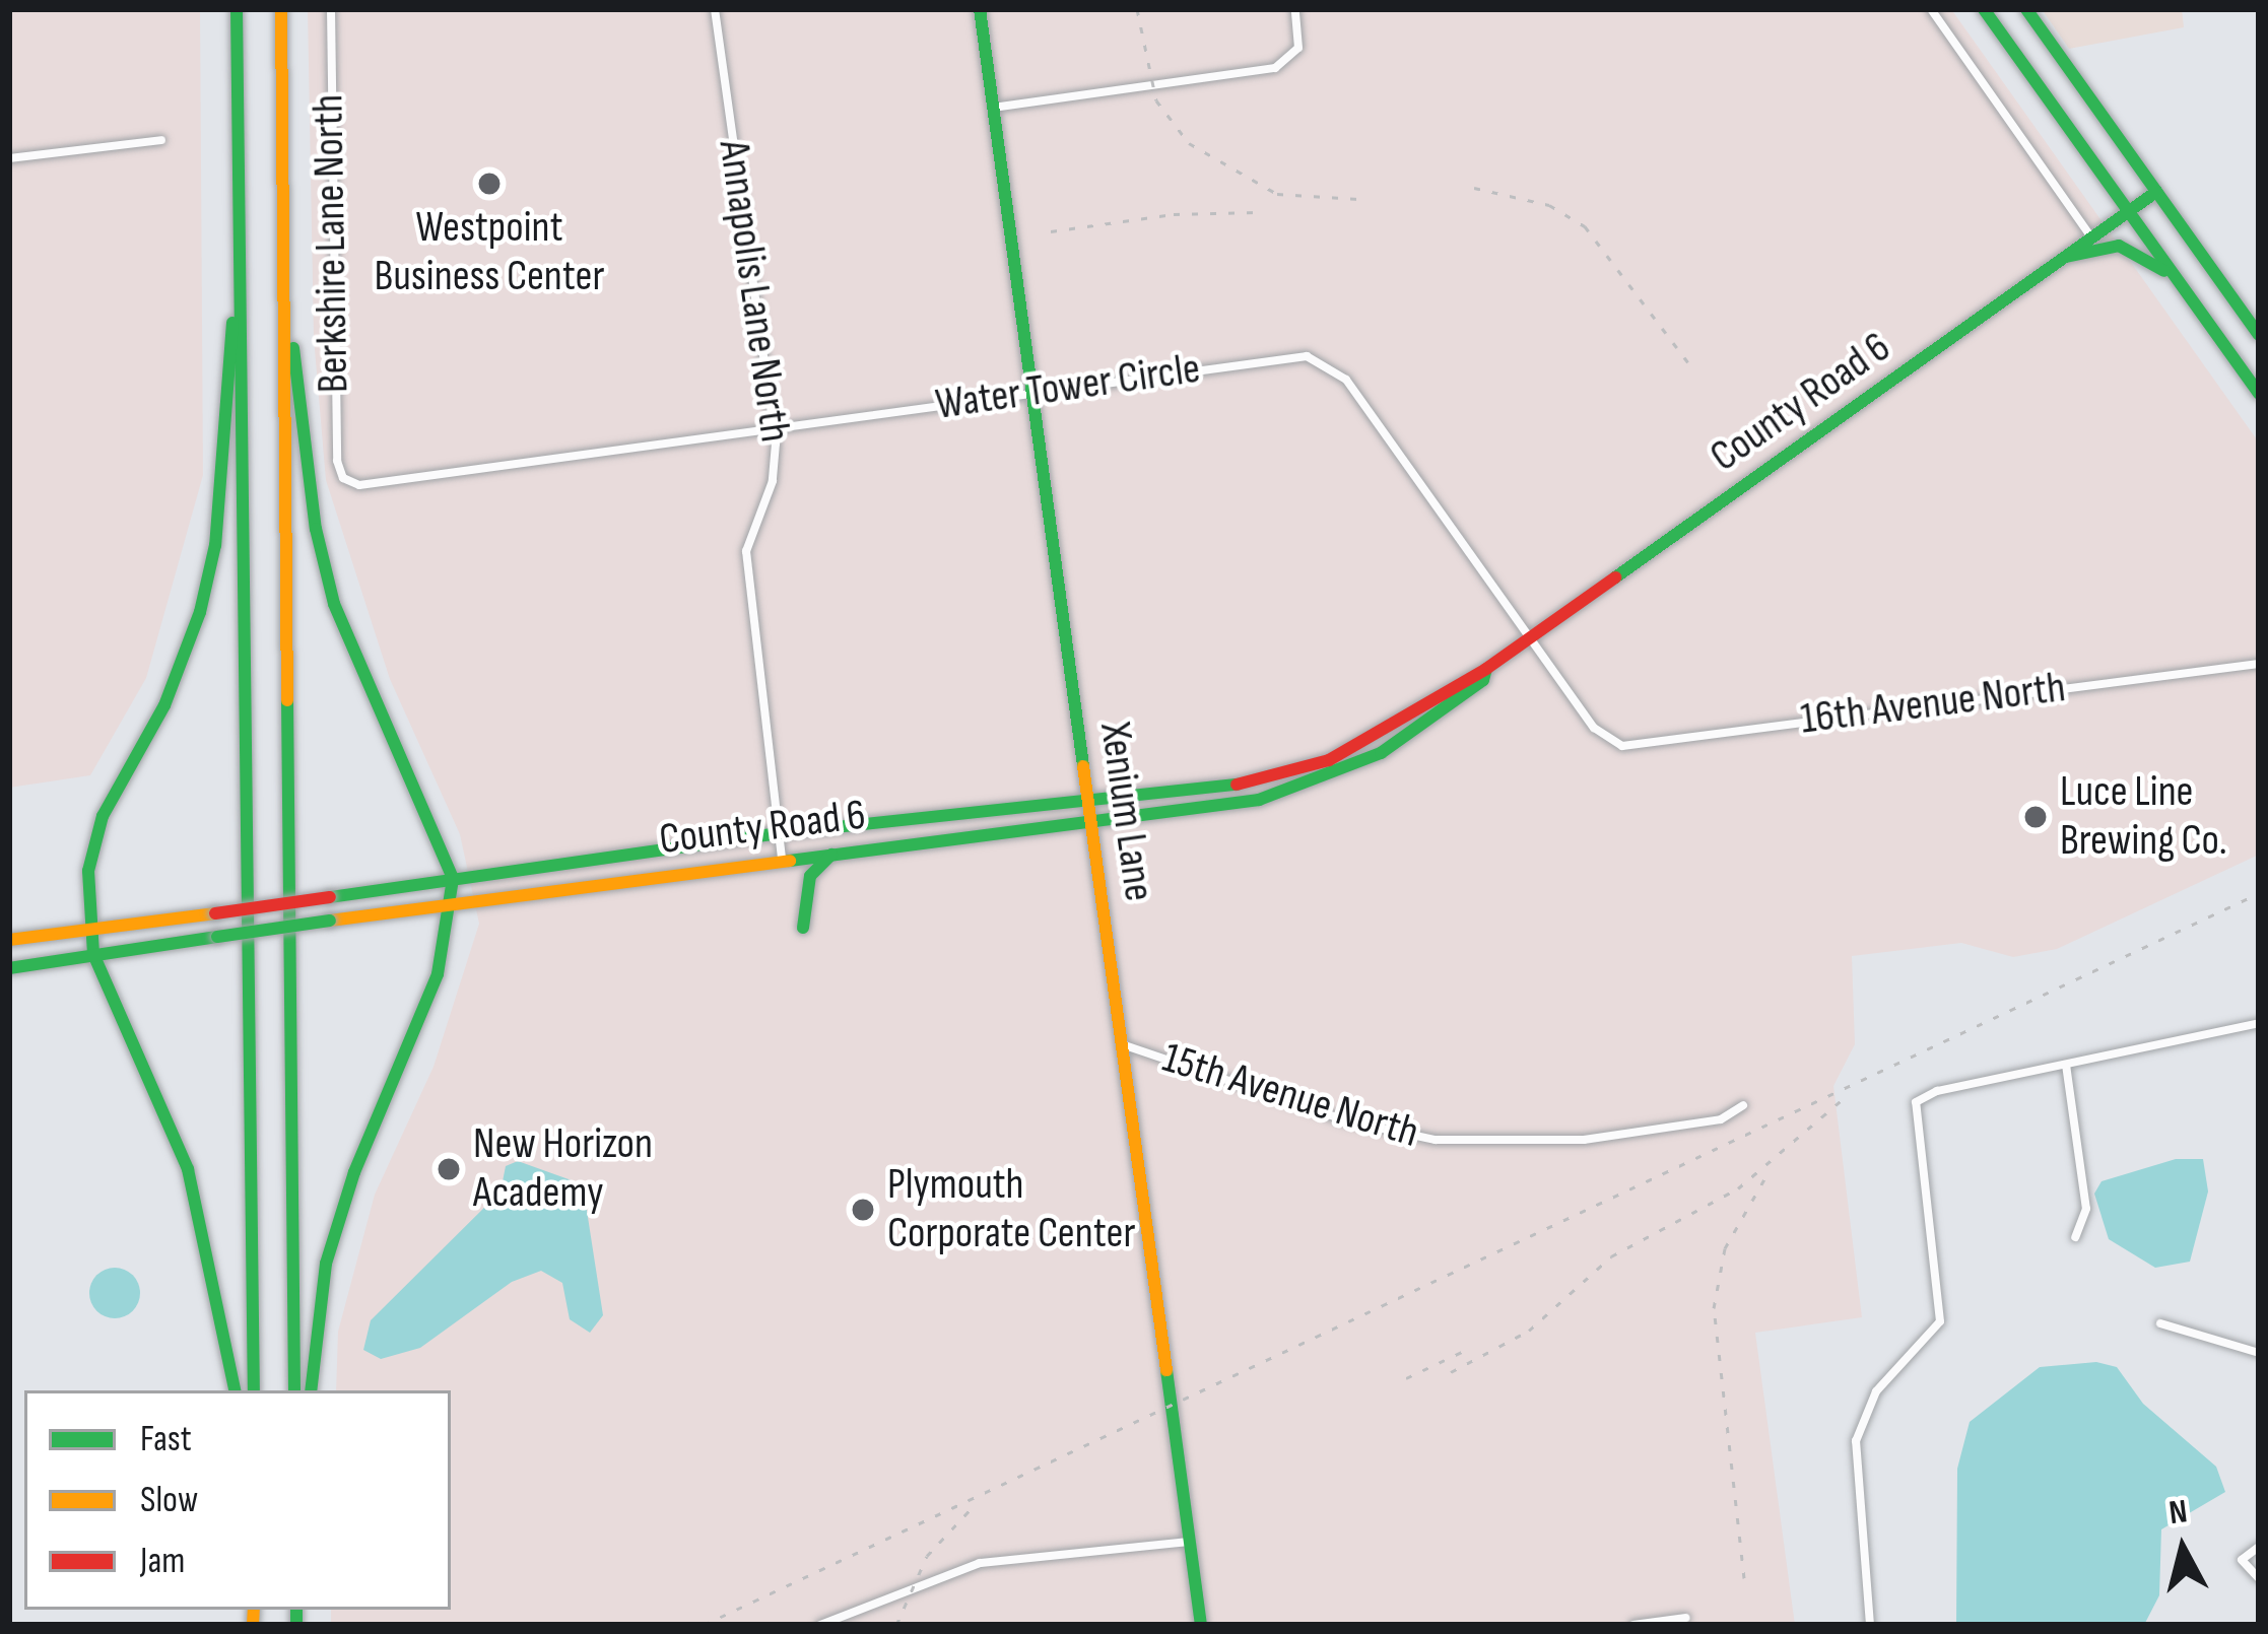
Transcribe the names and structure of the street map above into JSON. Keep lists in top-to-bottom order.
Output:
{
  "streets": {
    "main road": ["County Road 6", "Xenium Lane"],
    "street": [
      "Berkshire Lane North",
      "Annapolis Lane North",
      "Water Tower Circle",
      "16th Avenue North",
      "15th Avenue North"
    ]
  },
  "crossings": [
    ["Berkshire Lane North", "Water Tower Circle"],
    ["Annapolis Lane North", "Water Tower Circle"],
    ["Annapolis Lane North", "County Road 6"],
    ["Water Tower Circle", "County Road 6"],
    ["Water Tower Circle", "16th Avenue North"],
    ["Water Tower Circle", "Xenium Lane"],
    ["County Road 6", "Xenium Lane"],
    ["Xenium Lane", "15th Avenue North"]
  ],
  "places": [
    "Westpoint Business Center",
    "Luce Line Brewing Co.",
    "New Horizon Academy",
    "Plymouth Corporate Center"
  ],
  "legend": ["Fast", "Slow", "Jam"],
  "north": "top"
}
